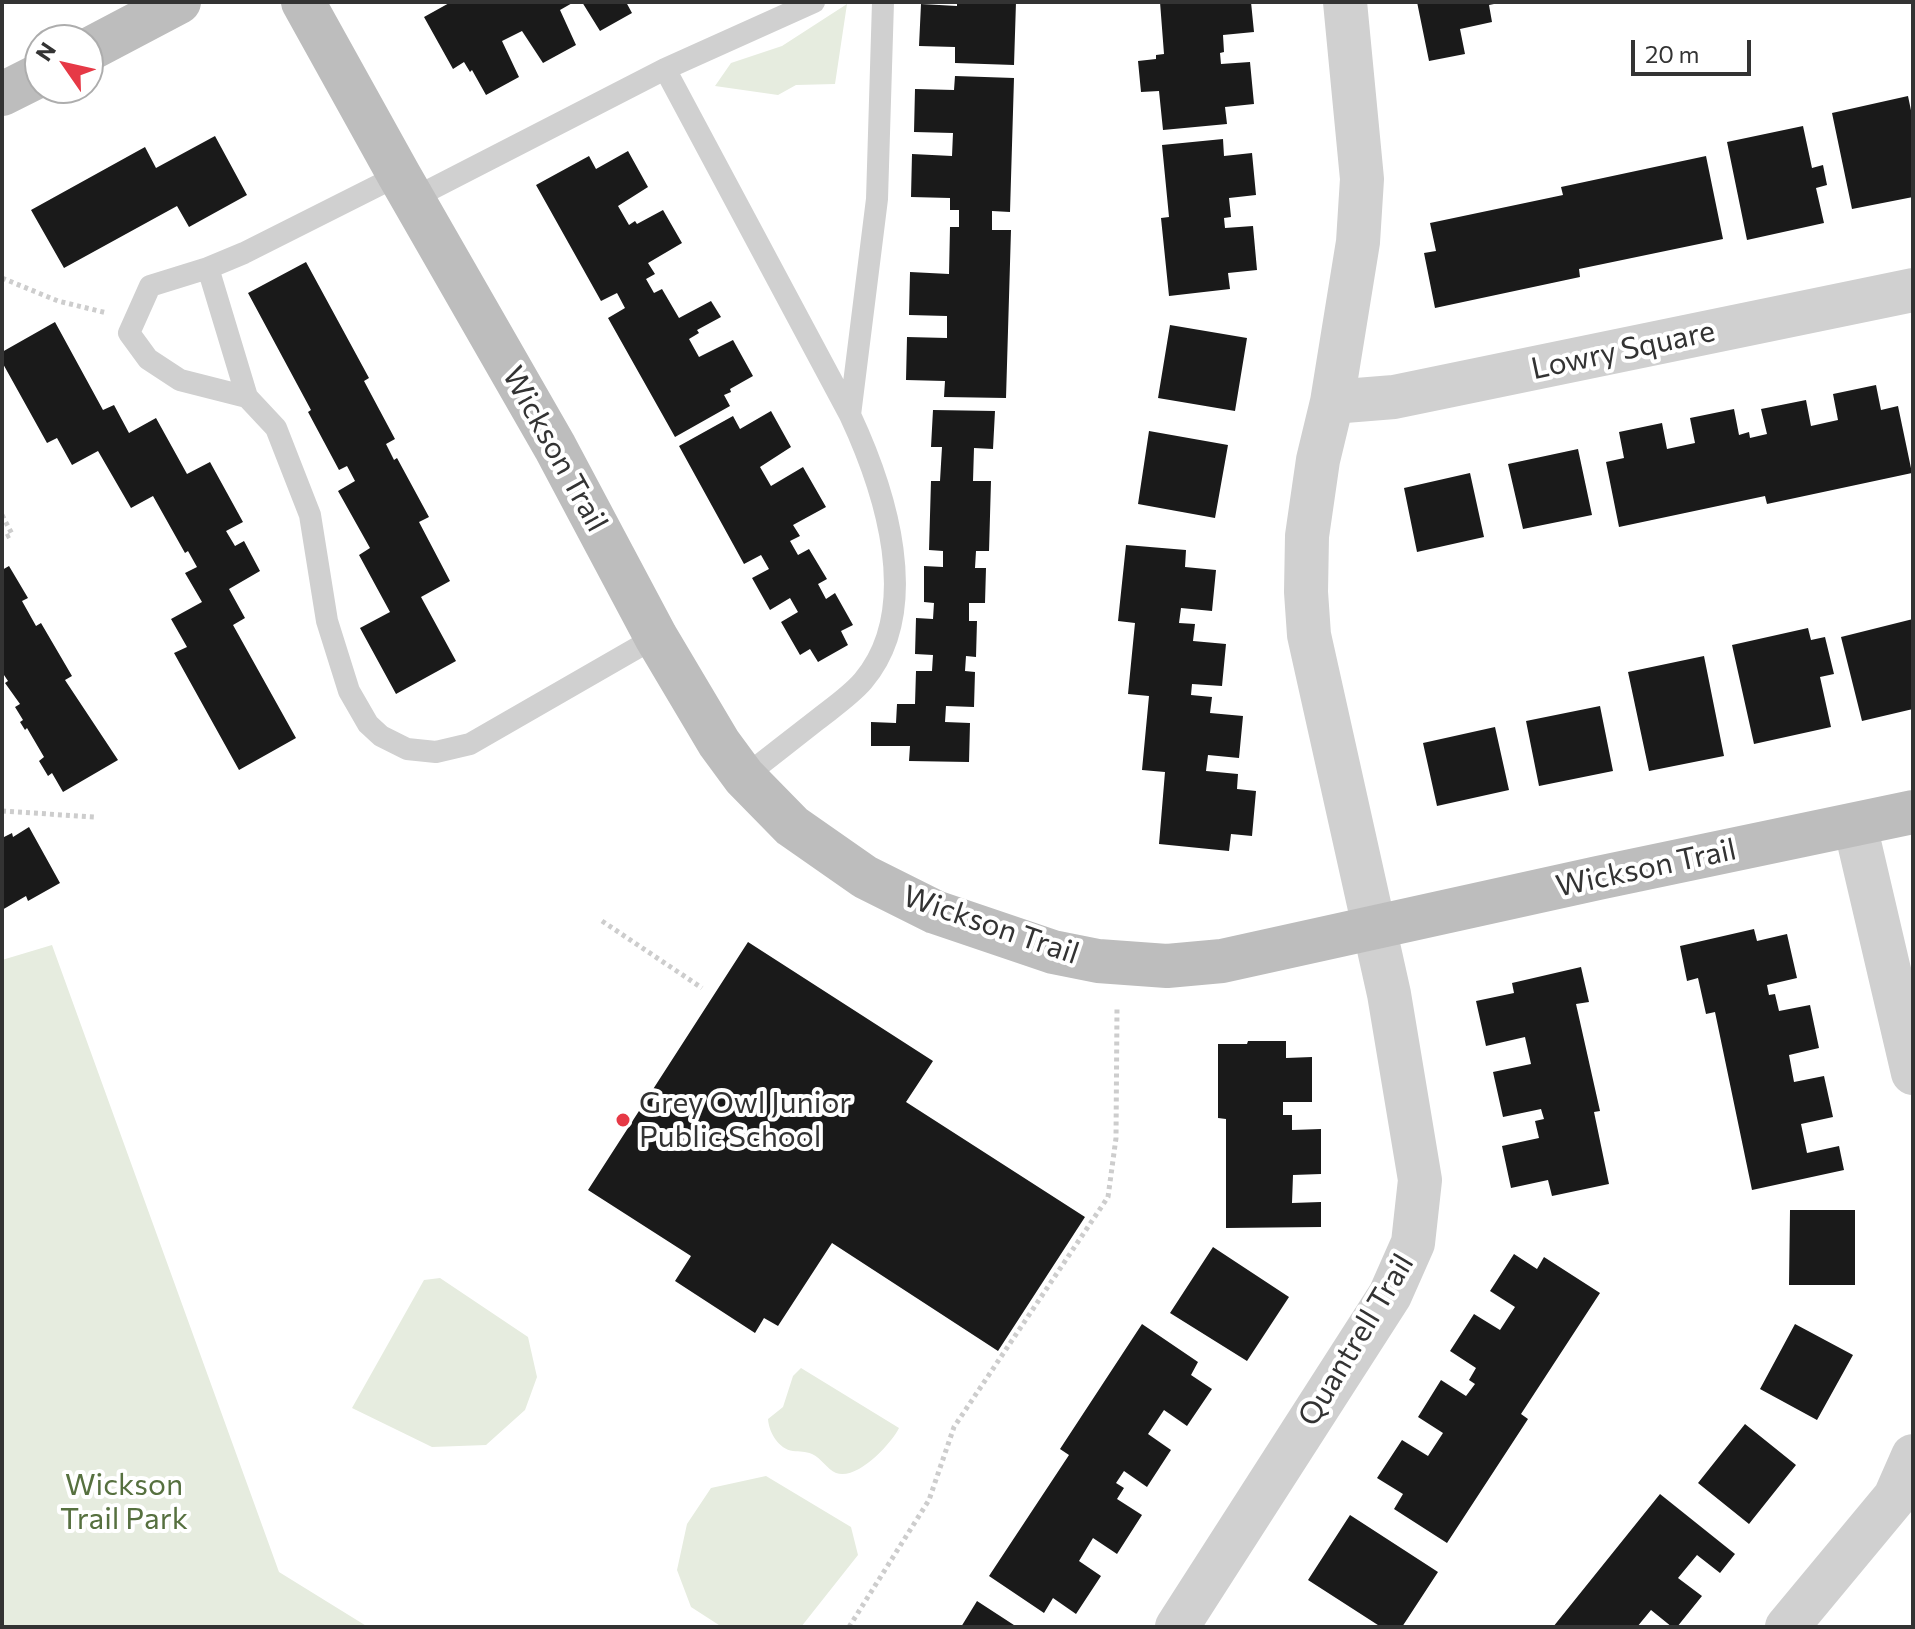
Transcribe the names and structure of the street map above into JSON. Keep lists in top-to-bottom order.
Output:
{
  "streets": {
    "street": ["Lowry Square", "Wickson Trail", "Quantrell Trail"]
  },
  "crossings": [
    ["Wickson Trail", "Quantrell Trail"]
  ],
  "parks": ["Wickson Trail Park"],
  "places": ["Grey Owl Junior Public School"],
  "scale_bar": "20 m",
  "north": "top left"
}
